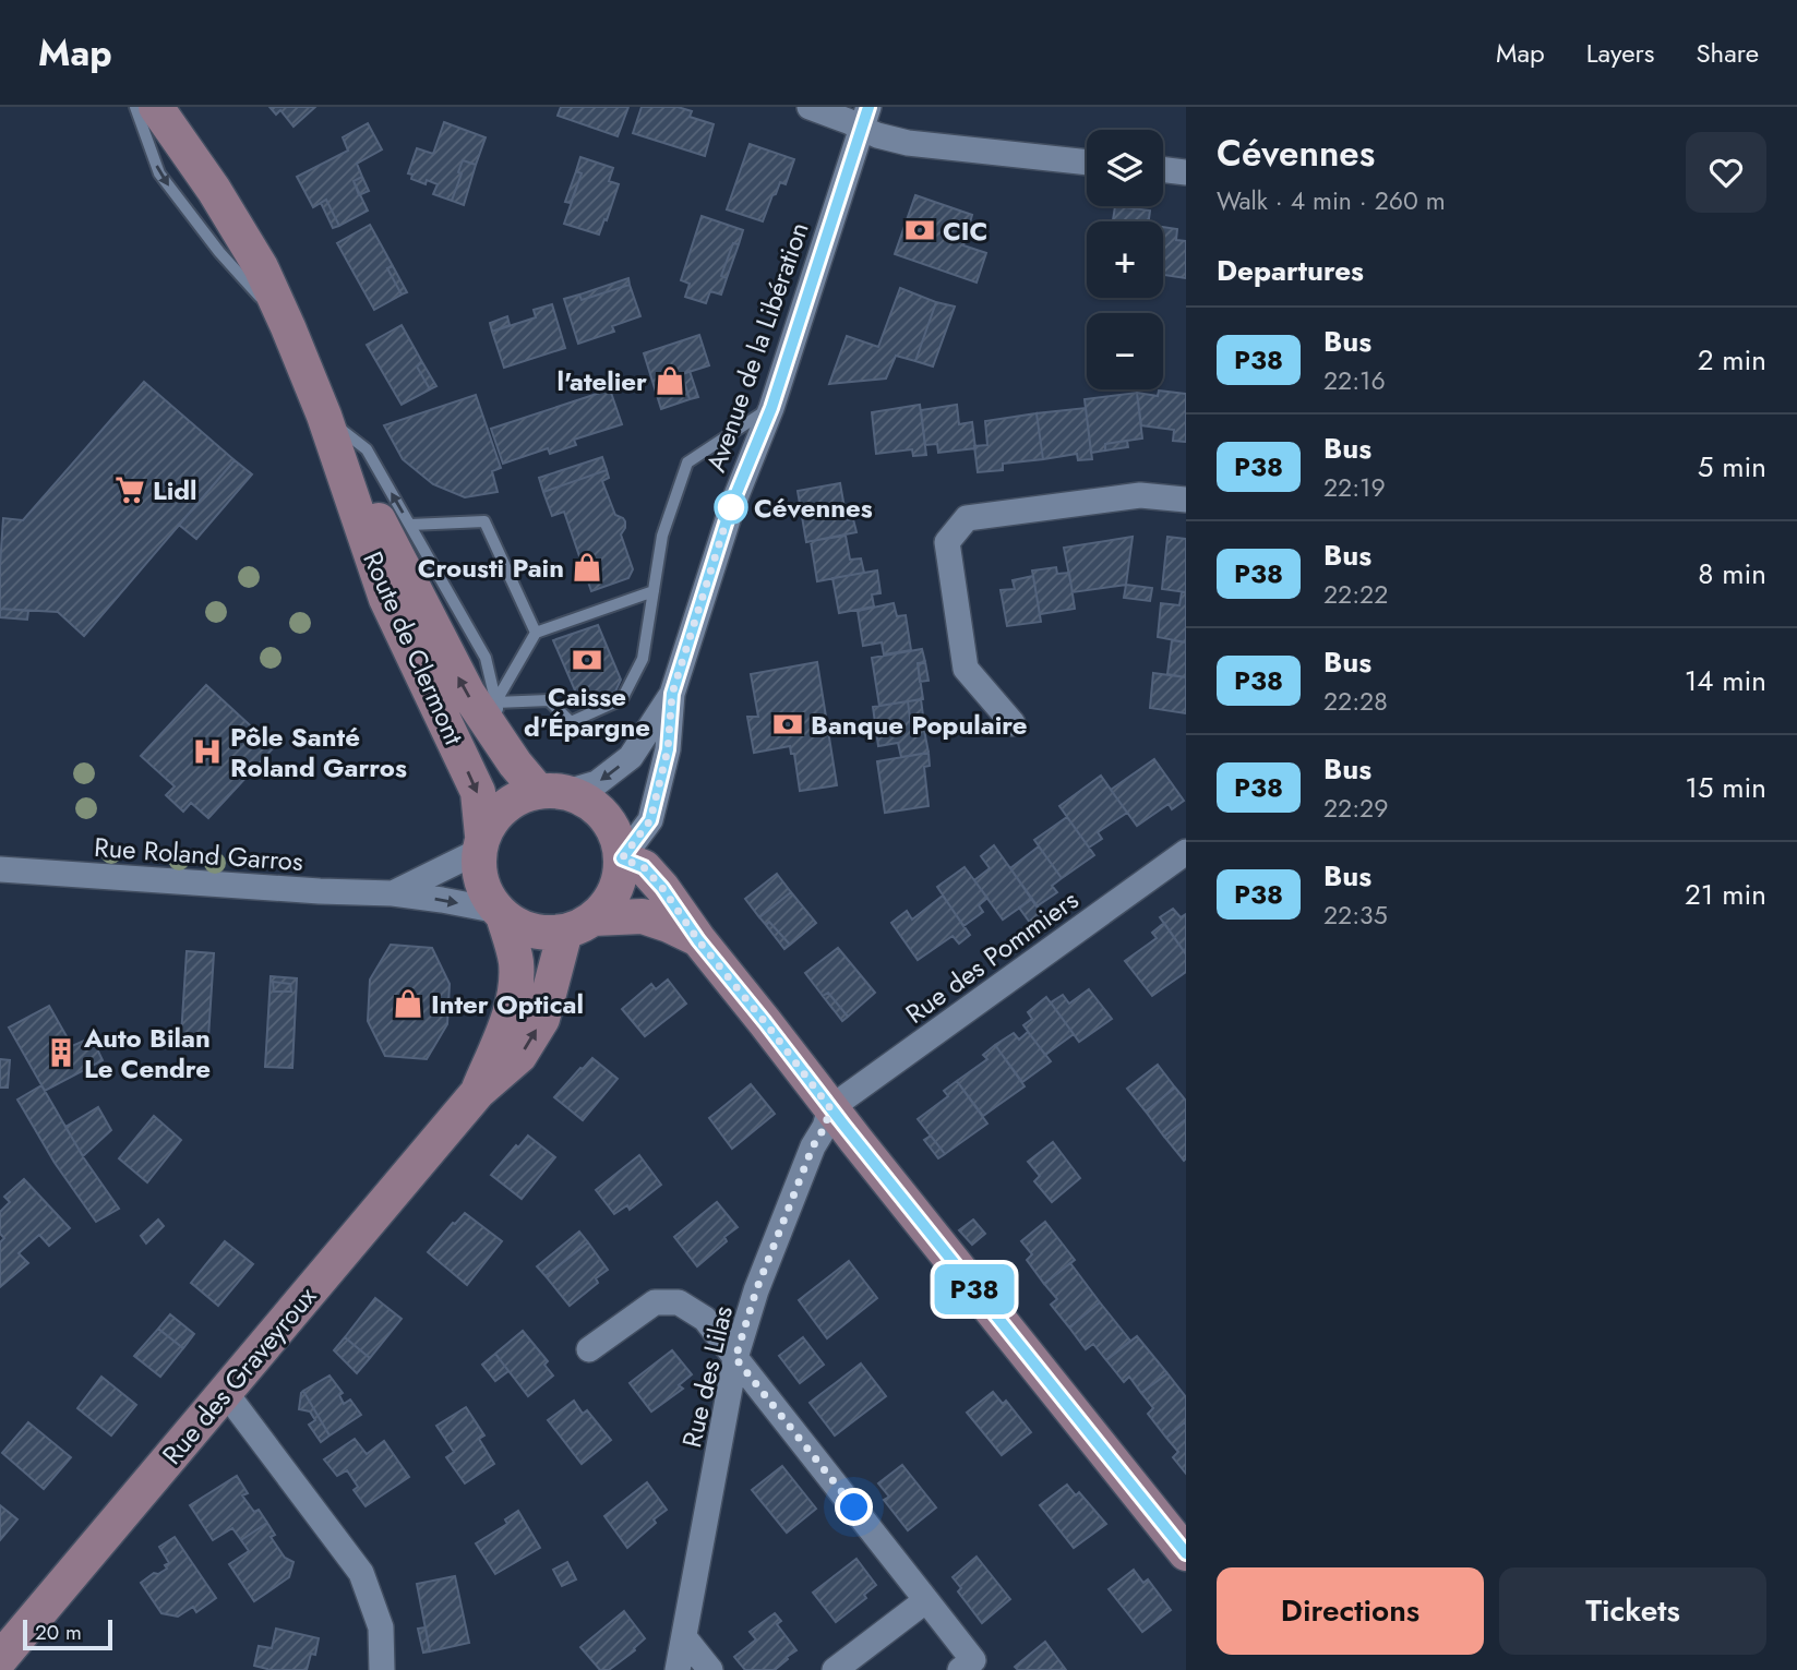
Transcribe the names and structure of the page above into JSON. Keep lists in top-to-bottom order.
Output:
{
  "streets": {
    "main road": ["Route de Clermont", "Rue des Graveyroux"],
    "street": [
      "Avenue de la Libération",
      "Rue Roland Garros",
      "Rue des Pommiers",
      "Rue des Lilas"
    ]
  },
  "crossings": [
    ["Avenue de la Libération", "Route de Clermont"],
    ["Avenue de la Libération", "Rue Roland Garros"],
    ["Avenue de la Libération", "Rue des Graveyroux"],
    ["Route de Clermont", "Rue Roland Garros"],
    ["Route de Clermont", "Rue des Graveyroux"],
    ["Rue Roland Garros", "Rue des Graveyroux"],
    ["Rue des Pommiers", "Rue des Lilas"]
  ],
  "places": {
    "bank": ["CIC", "Caisse d'Épargne", "Banque Populaire"],
    "shop": ["l'atelier", "Crousti Pain", "Inter Optical"],
    "supermarket": ["Lidl"],
    "other": ["Cévennes"],
    "hospital": ["Pôle Santé Roland Garros"],
    "building": ["Auto Bilan Le Cendre"]
  },
  "lines": ["bus line P38"],
  "scale_bar": "20 m",
  "page": {
    "header": "Map",
    "nav": ["Map", "Layers", "Share"],
    "on_map": "P38",
    "heading": [
      ["Cévennes", "Walk · 4 min · 260 m"],
      "Departures"
    ],
    "map_buttons": ["+", "−"],
    "list": [
      {
        "mark": "P38",
        "name": "Bus",
        "note": "22:16",
        "value": "2 min"
      },
      {
        "mark": "P38",
        "name": "Bus",
        "note": "22:19",
        "value": "5 min"
      },
      {
        "mark": "P38",
        "name": "Bus",
        "note": "22:22",
        "value": "8 min"
      },
      {
        "mark": "P38",
        "name": "Bus",
        "note": "22:28",
        "value": "14 min"
      },
      {
        "mark": "P38",
        "name": "Bus",
        "note": "22:29",
        "value": "15 min"
      },
      {
        "mark": "P38",
        "name": "Bus",
        "note": "22:35",
        "value": "21 min"
      }
    ],
    "buttons": ["Directions", "Tickets"],
    "scale": "20 m"
  }
}
